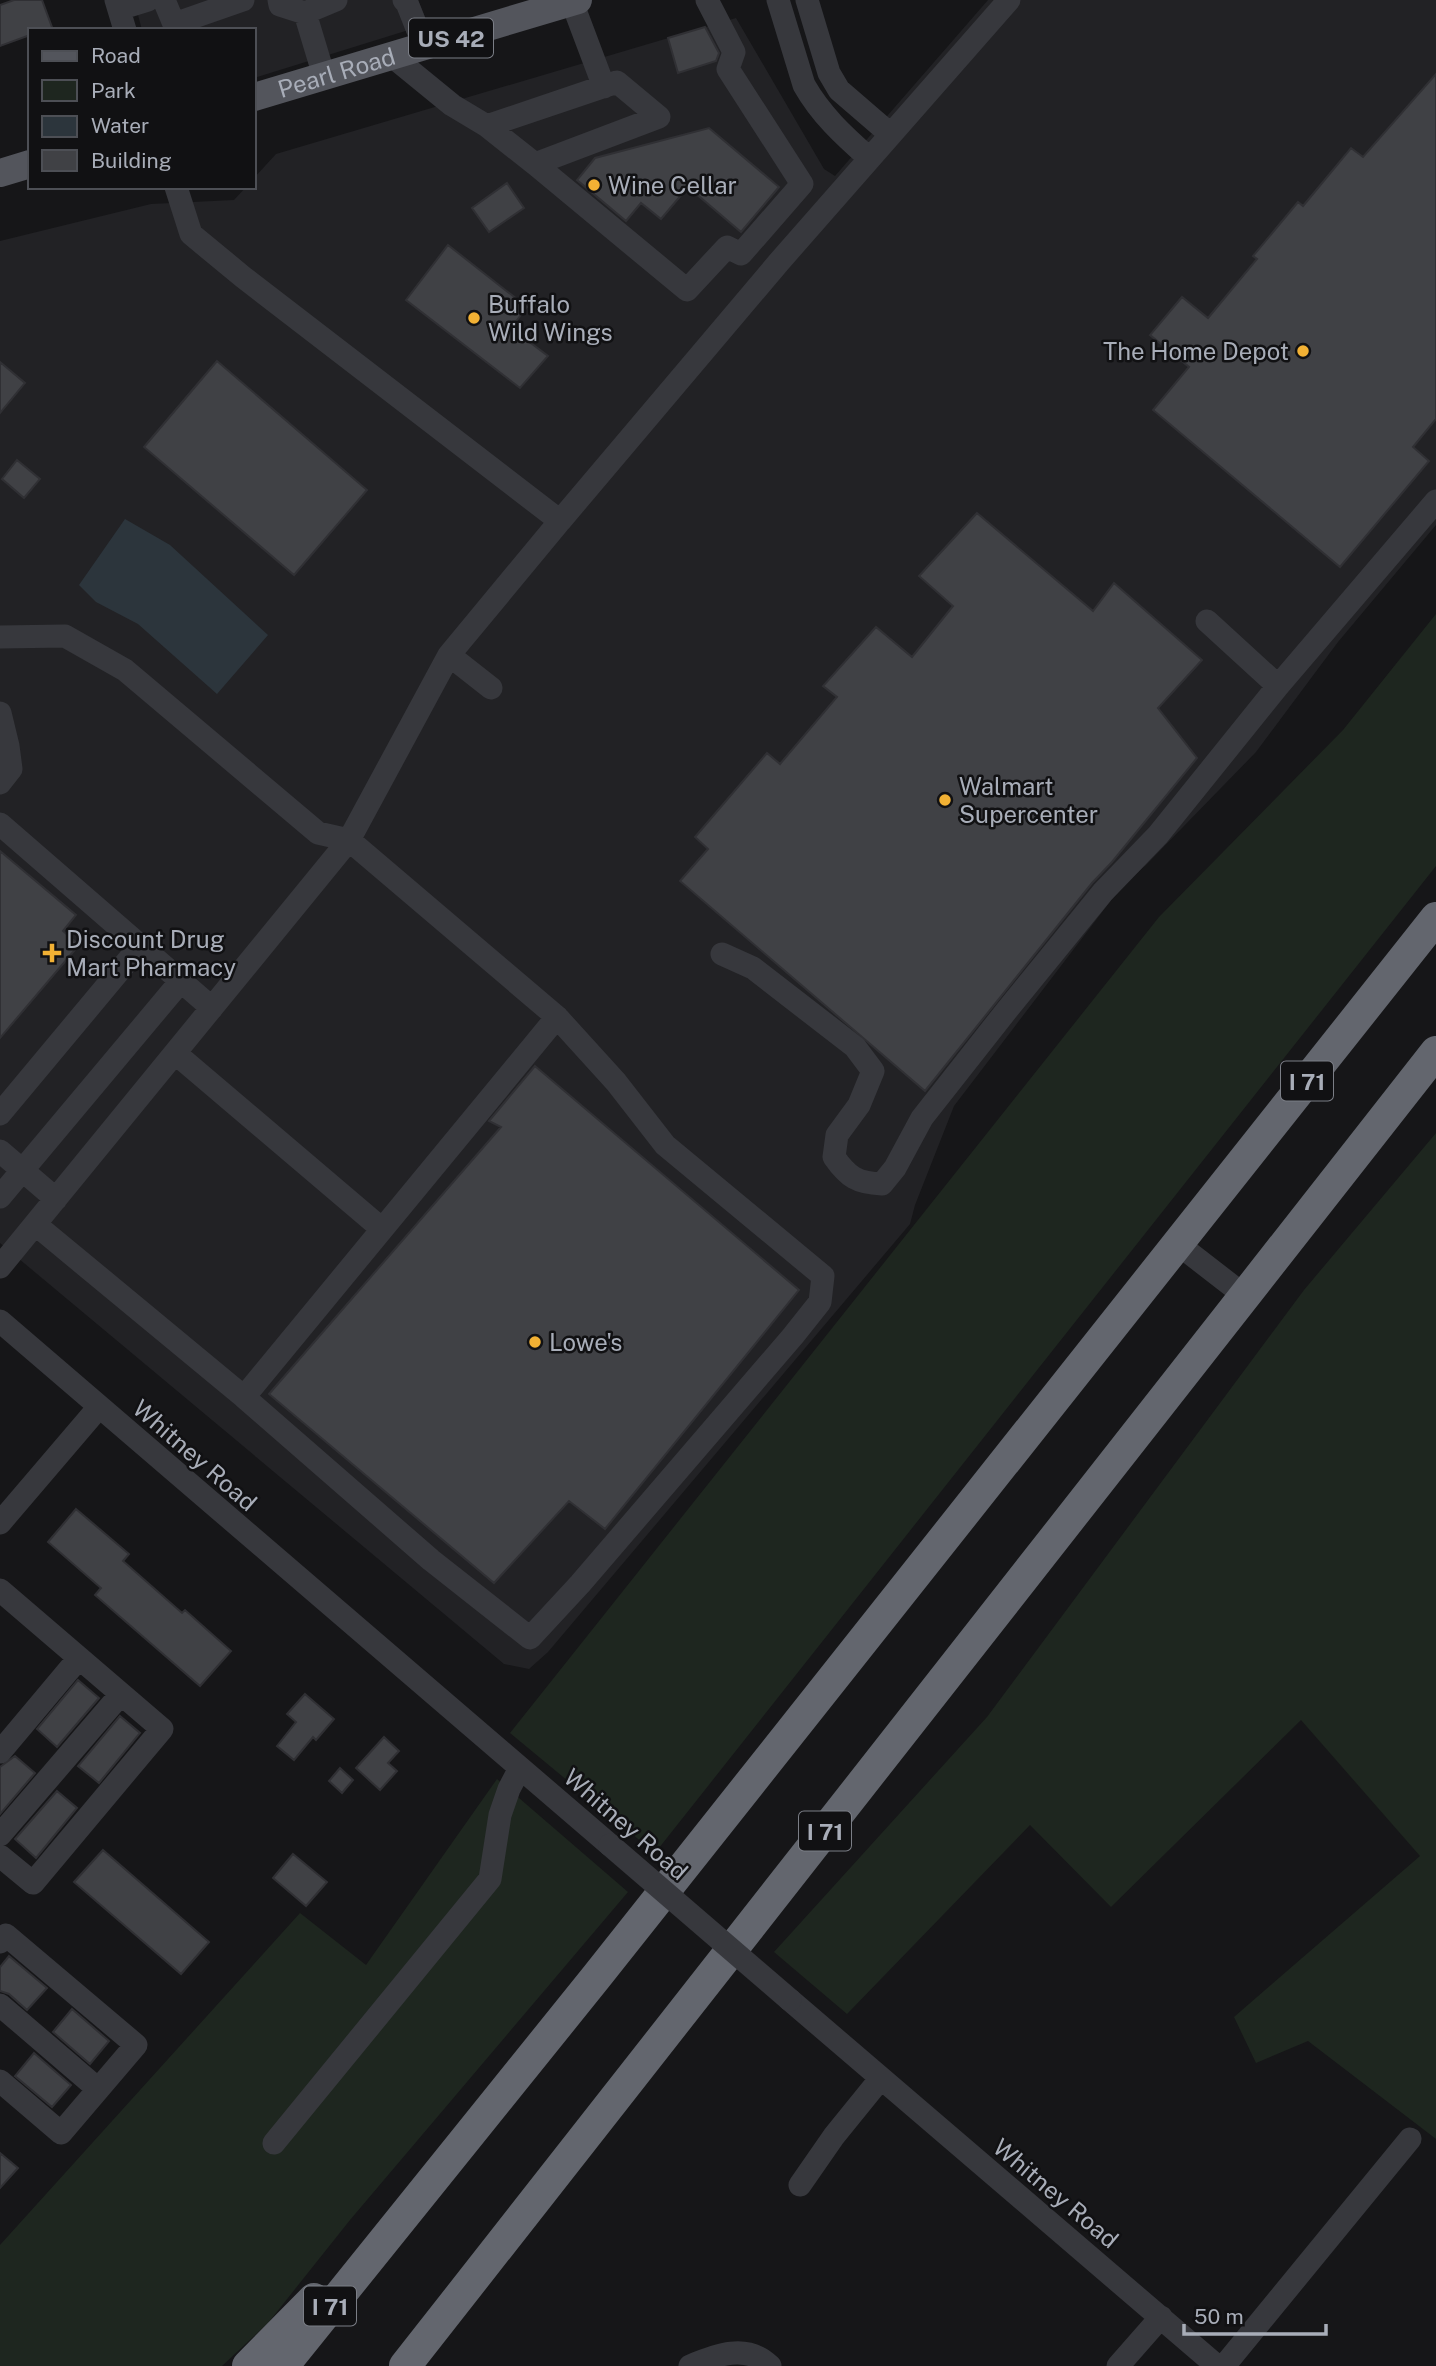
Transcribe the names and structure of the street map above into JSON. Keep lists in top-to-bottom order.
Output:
{
  "streets": {
    "highway": ["I 71"],
    "main road": ["US 42", "Pearl Road"],
    "street": ["Whitney Road"]
  },
  "places": {
    "other": [
      "Wine Cellar",
      "Buffalo Wild Wings",
      "The Home Depot",
      "Walmart Supercenter",
      "Lowe's"
    ],
    "health": ["Discount Drug Mart Pharmacy"]
  },
  "legend": [
    "Road",
    "Park",
    "Water",
    "Building"
  ],
  "scale_bar": "50 m"
}
